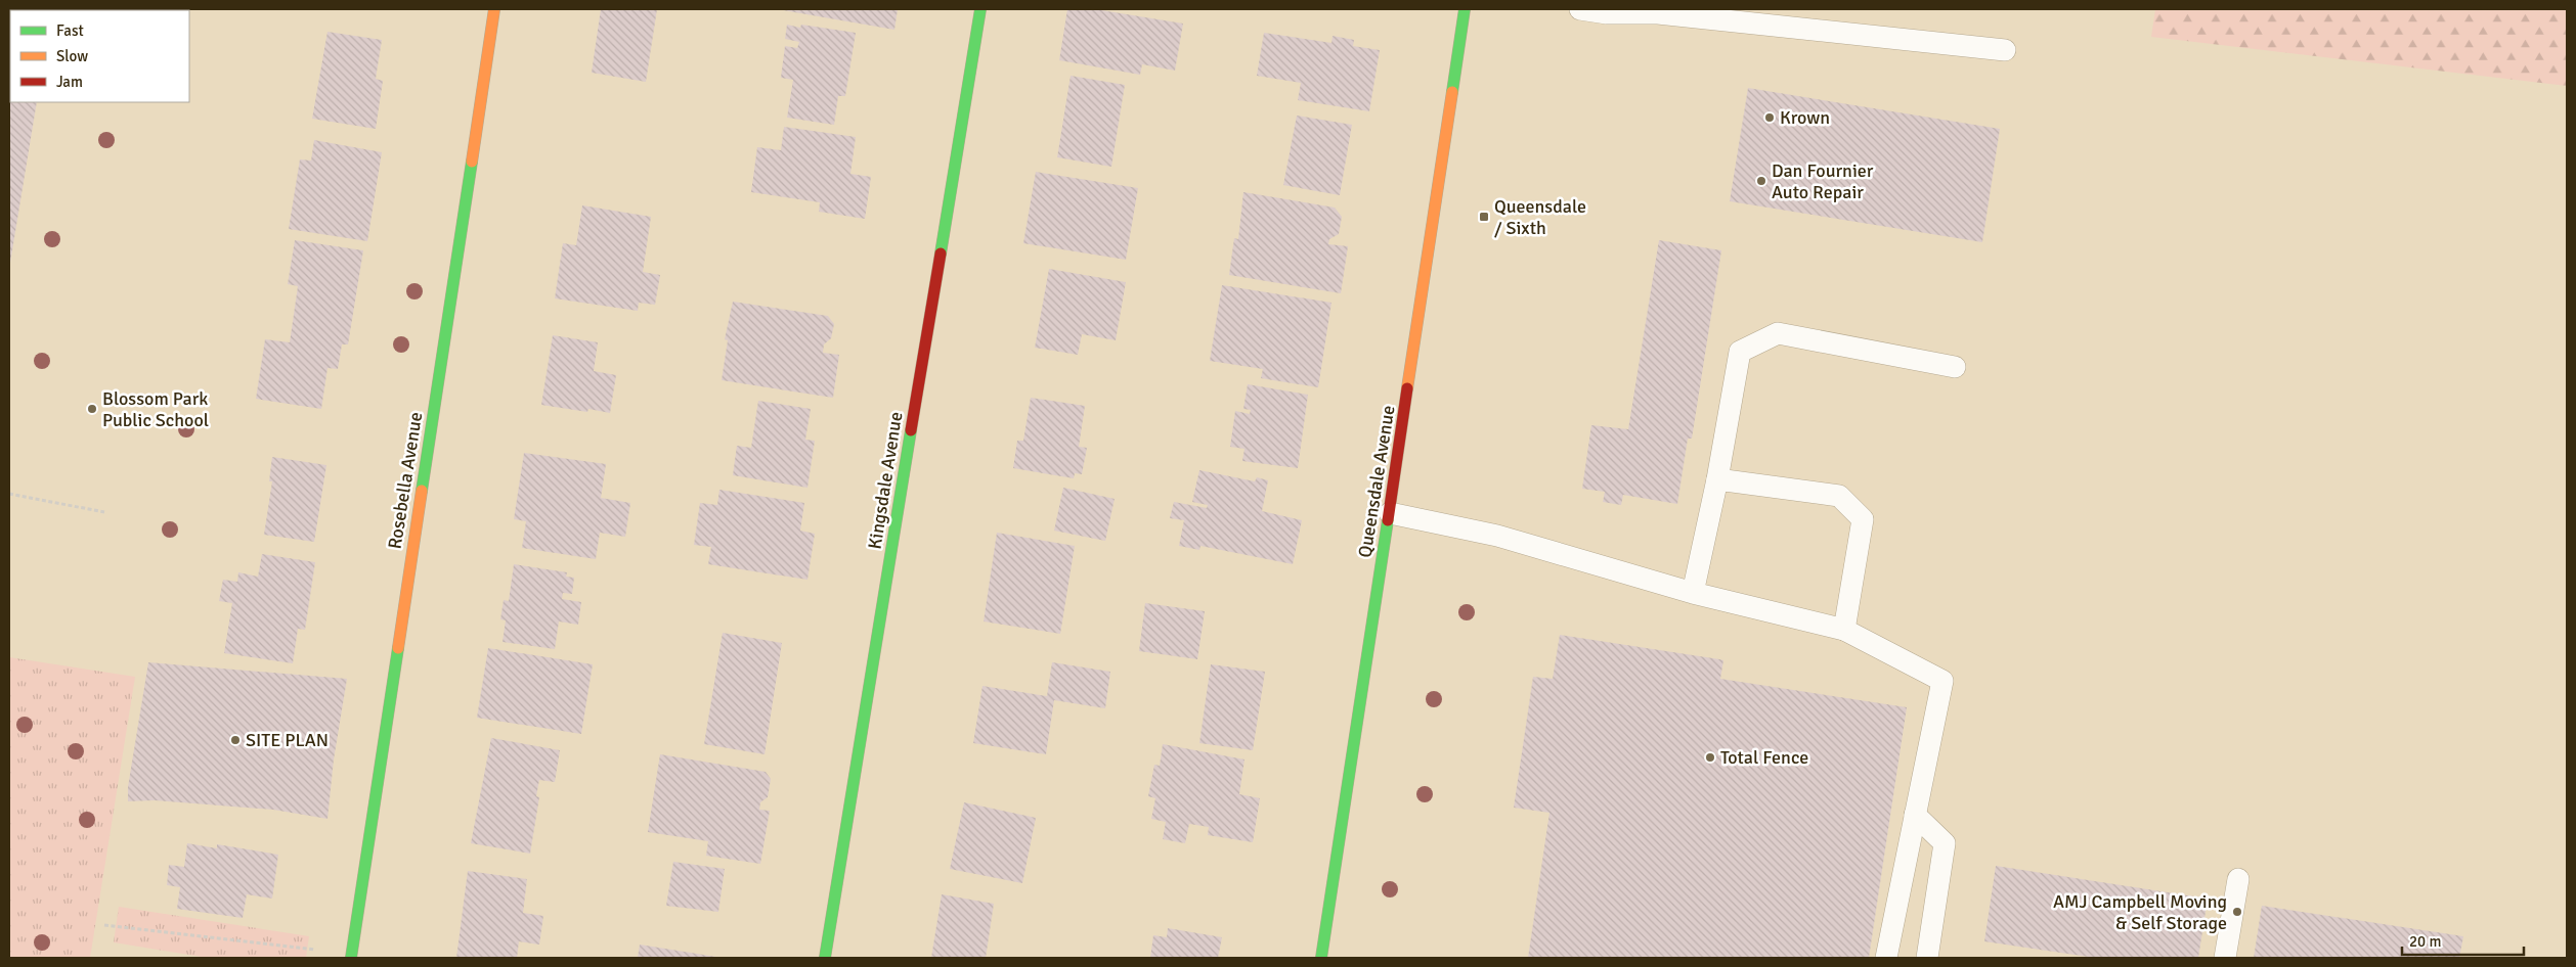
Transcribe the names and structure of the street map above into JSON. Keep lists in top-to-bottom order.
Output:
{
  "streets": {
    "street": ["Rosebella Avenue", "Kingsdale Avenue", "Queensdale Avenue"]
  },
  "places": {
    "other": [
      "Krown",
      "Dan Fournier Auto Repair",
      "Blossom Park Public School",
      "SITE PLAN",
      "Total Fence",
      "AMJ Campbell Moving & Self Storage"
    ],
    "transit": ["Queensdale / Sixth"]
  },
  "legend": ["Fast", "Slow", "Jam"],
  "scale_bar": "20 m"
}
